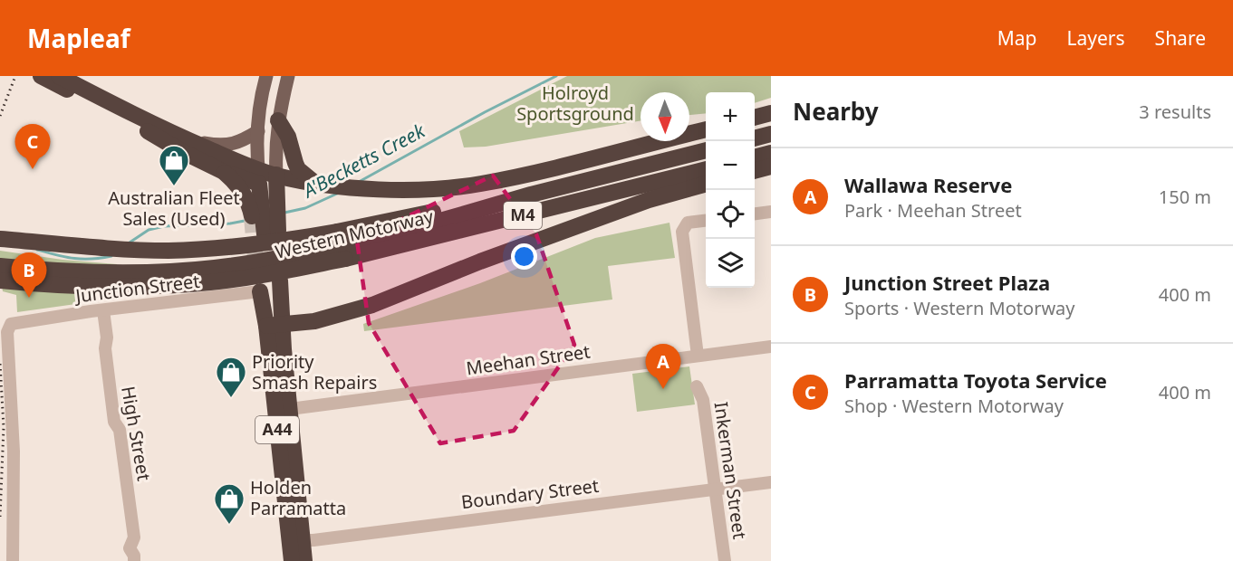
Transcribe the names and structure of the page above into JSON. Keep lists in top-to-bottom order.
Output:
{
  "streets": {
    "highway": ["M4", "Western Motorway", "A44"],
    "street": [
      "Junction Street",
      "Meehan Street",
      "High Street",
      "Inkerman Street",
      "Boundary Street"
    ]
  },
  "crossings": [
    ["Junction Street", "A44"],
    ["Junction Street", "High Street"],
    ["Meehan Street", "A44"],
    ["A44", "Boundary Street"],
    ["Inkerman Street", "Boundary Street"]
  ],
  "water": ["A'Becketts Creek"],
  "parks": ["Holroyd Sportsground"],
  "places": {
    "shop": ["Australian Fleet Sales (Used)", "Priority Smash Repairs", "Holden Parramatta"]
  },
  "north": "bottom",
  "page": {
    "header": "Mapleaf",
    "nav": ["Map", "Layers", "Share"],
    "heading": ["Nearby", "3 results"],
    "map_buttons": ["+", "−"],
    "pins": ["C", "B", "A"],
    "list": [
      {
        "mark": "A",
        "name": "Wallawa Reserve",
        "note": "Park · Meehan Street",
        "value": "150 m"
      },
      {
        "mark": "B",
        "name": "Junction Street Plaza",
        "note": "Sports · Western Motorway",
        "value": "400 m"
      },
      {
        "mark": "C",
        "name": "Parramatta Toyota Service",
        "note": "Shop · Western Motorway",
        "value": "400 m"
      }
    ]
  }
}
